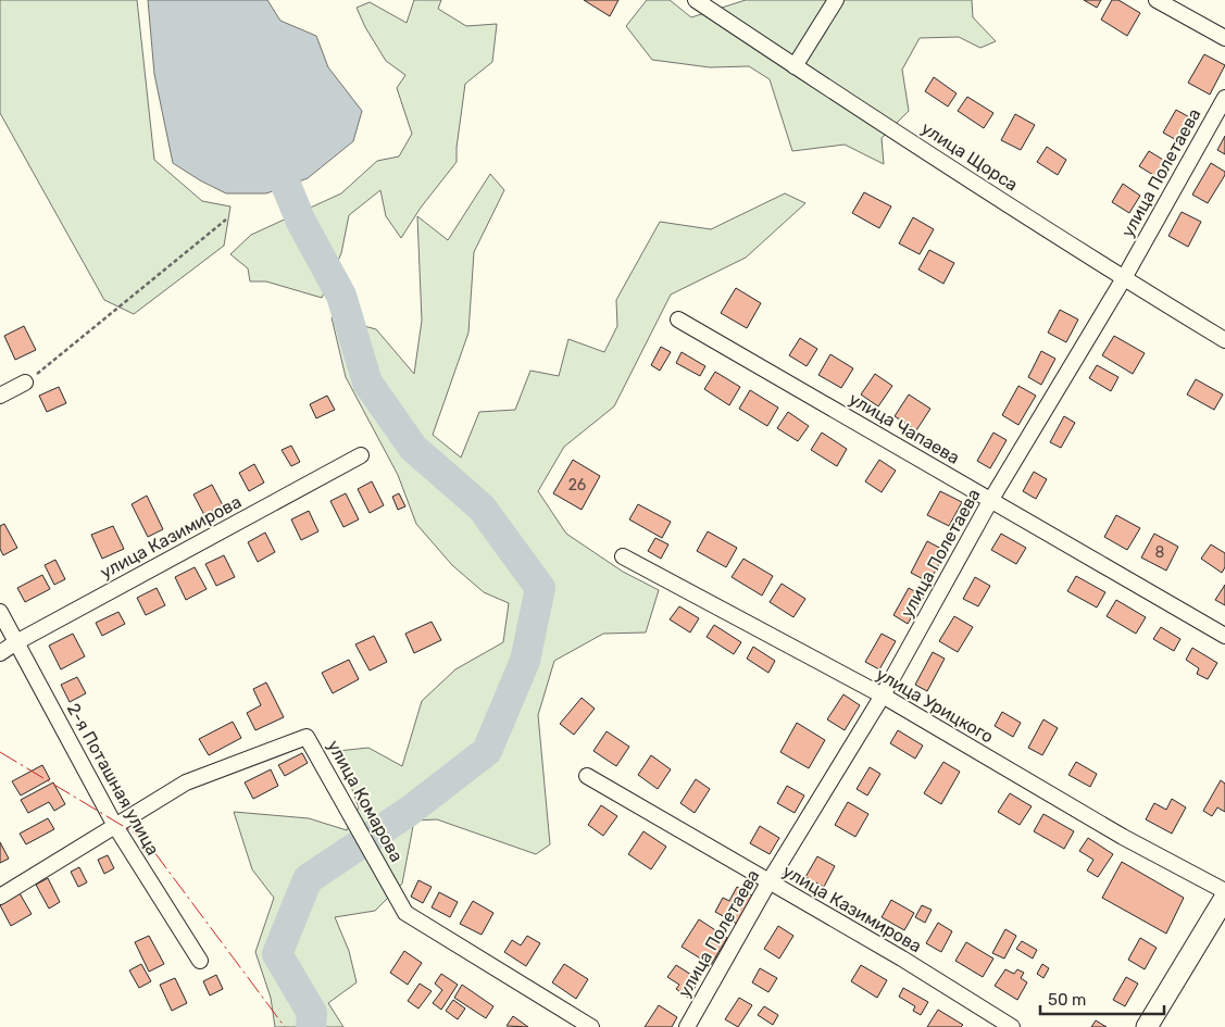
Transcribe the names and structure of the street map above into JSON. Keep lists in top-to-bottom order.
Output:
{
  "streets": {
    "street": [
      "улица Щорса",
      "улица Полетаева",
      "улица Чапаева",
      "улица Казимирова",
      "улица Урицкого",
      "2-я Поташная улица",
      "улица Комарова"
    ]
  },
  "crossings": [
    ["улица Щорса", "улица Полетаева"],
    ["улица Полетаева", "улица Чапаева"],
    ["улица Полетаева", "улица Казимирова"],
    ["улица Полетаева", "улица Урицкого"],
    ["улица Казимирова", "2-я Поташная улица"],
    ["2-я Поташная улица", "улица Комарова"]
  ],
  "house_numbers": ["26", "8"],
  "scale_bar": "50 m"
}
